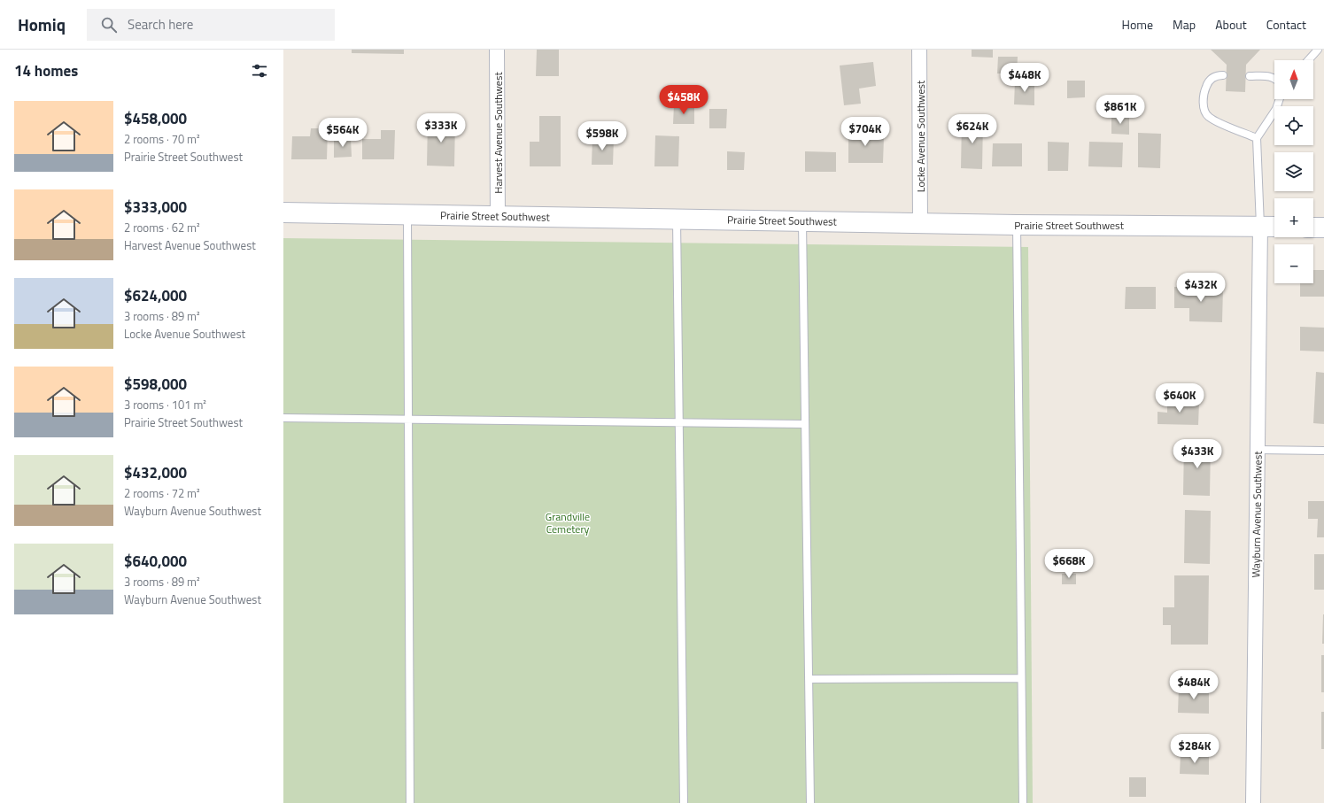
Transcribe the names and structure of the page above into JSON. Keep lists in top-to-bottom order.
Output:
{
  "streets": {
    "street": [
      "Harvest Avenue Southwest",
      "Locke Avenue Southwest",
      "Prairie Street Southwest",
      "Wayburn Avenue Southwest"
    ]
  },
  "crossings": [
    ["Harvest Avenue Southwest", "Prairie Street Southwest"],
    ["Locke Avenue Southwest", "Prairie Street Southwest"],
    ["Prairie Street Southwest", "Wayburn Avenue Southwest"]
  ],
  "parks": ["Grandville Cemetery"],
  "north": "top",
  "page": {
    "header": "Homiq",
    "search": "Search here",
    "nav": [
      "Home",
      "Map",
      "About",
      "Contact"
    ],
    "heading": "14 homes",
    "map_buttons": ["+", "−"],
    "price": [
      "$448K",
      "$458K",
      "$861K",
      "$333K",
      "$624K",
      "$704K",
      "$564K",
      "$598K",
      "$432K",
      "$640K",
      "$433K",
      "$668K",
      "$484K",
      "$284K"
    ],
    "list": [
      {
        "name": "$458,000",
        "note": "2 rooms · 70 m² · Prairie Street Southwest"
      },
      {
        "name": "$333,000",
        "note": "2 rooms · 62 m² · Harvest Avenue Southwest"
      },
      {
        "name": "$624,000",
        "note": "3 rooms · 89 m² · Locke Avenue Southwest"
      },
      {
        "name": "$598,000",
        "note": "3 rooms · 101 m² · Prairie Street Southwest"
      },
      {
        "name": "$432,000",
        "note": "2 rooms · 72 m² · Wayburn Avenue Southwest"
      },
      {
        "name": "$640,000",
        "note": "3 rooms · 89 m² · Wayburn Avenue Southwest"
      }
    ]
  }
}
